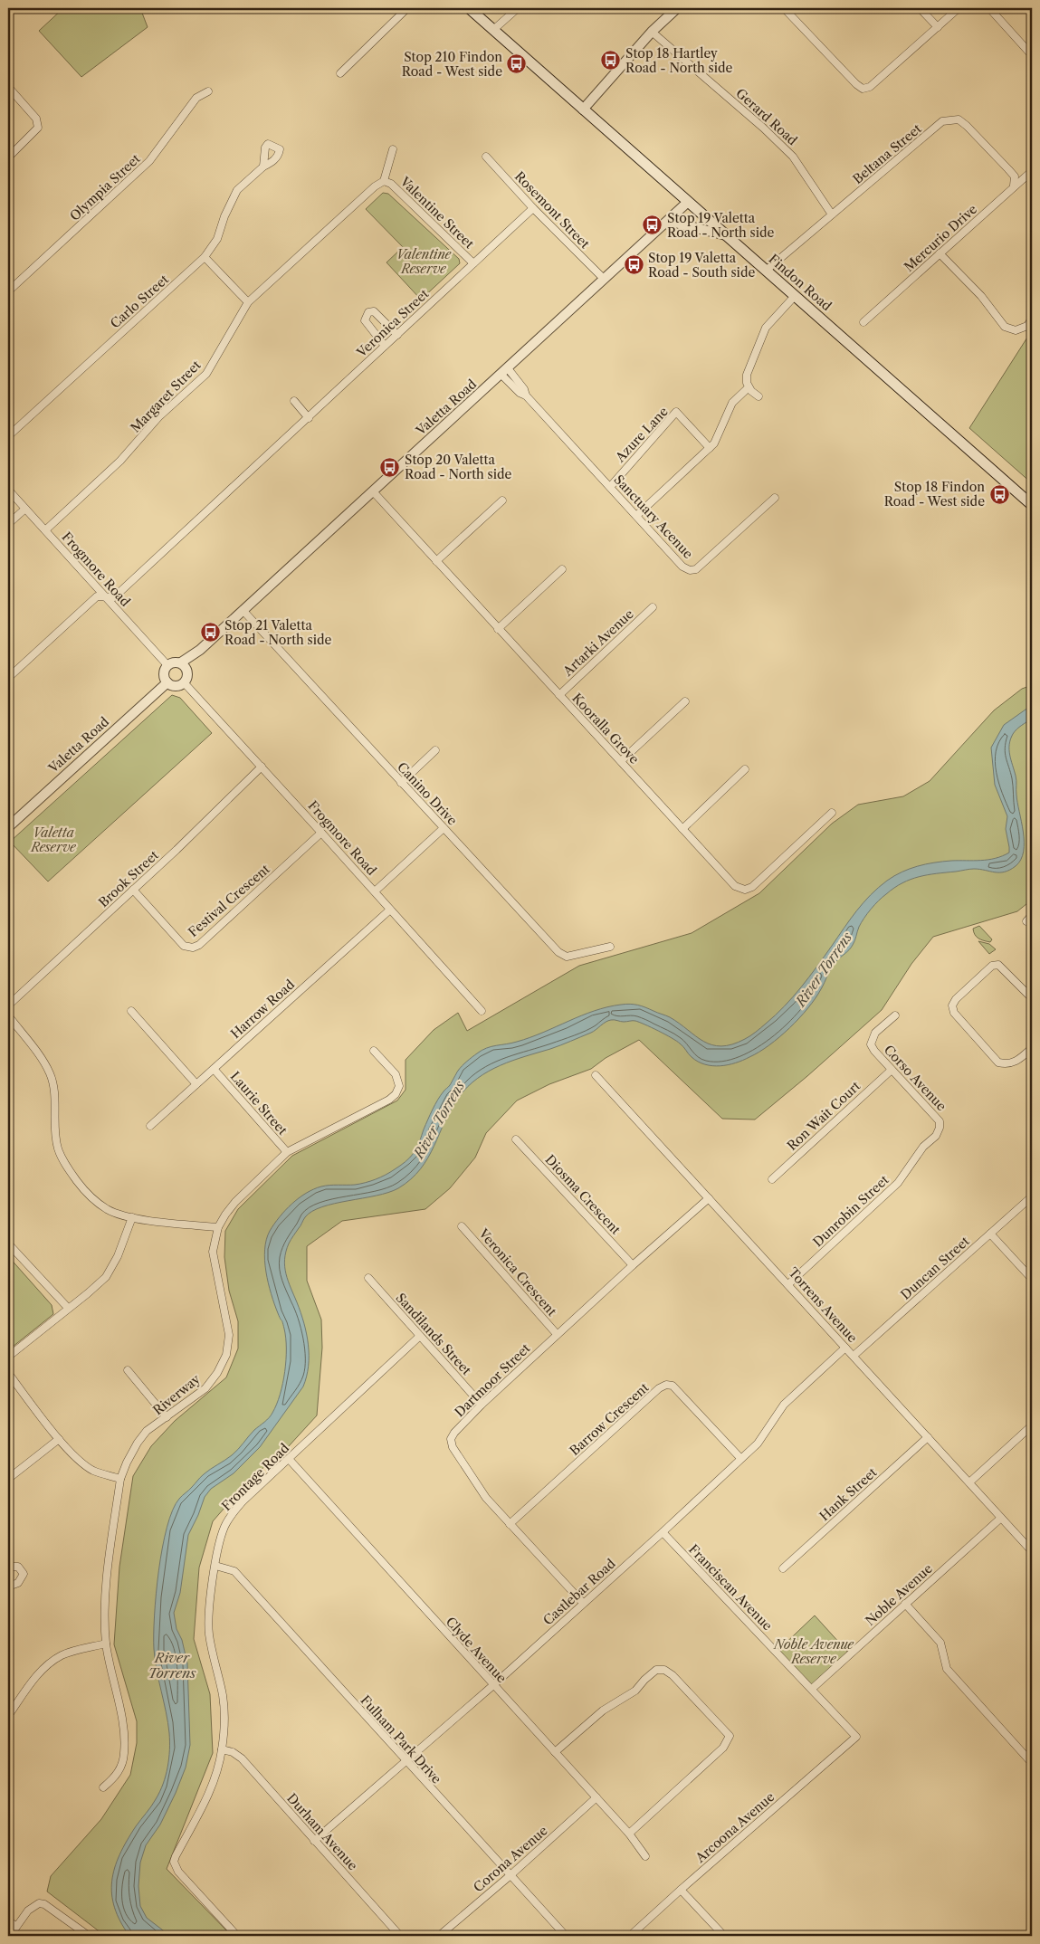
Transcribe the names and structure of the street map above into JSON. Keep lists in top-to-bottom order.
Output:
{
  "streets": {
    "main road": ["Findon Road"],
    "street": [
      "Gerard Road",
      "Beltana Street",
      "Olympia Street",
      "Rosemont Street",
      "Valentine Street",
      "Mercurio Drive",
      "Carlo Street",
      "Veronica Street",
      "Margaret Street",
      "Valetta Road",
      "Azure Lane",
      "Sanctuary Acenue",
      "Frogmore Road",
      "Artarki Avenue",
      "Kooralla Grove",
      "Canino Drive",
      "Brook Street",
      "Festival Crescent",
      "Harrow Road",
      "Corso Avenue",
      "Laurie Street",
      "Ron Wait Court",
      "Diosma Crescent",
      "Dunrobin Street",
      "Duncan Street",
      "Veronica Crescent",
      "Torrens Avenue",
      "Sandilands Street",
      "Dartmoor Street",
      "Riverway",
      "Barrow Crescent",
      "Frontage Road",
      "Hank Street",
      "Franciscan Avenue",
      "Castlebar Road",
      "Noble Avenue",
      "Clyde Avenue",
      "Fulham Park Drive",
      "Arcoona Avenue",
      "Durham Avenue",
      "Corona Avenue"
    ]
  },
  "crossings": [
    ["Gerard Road", "Beltana Street"],
    ["Beltana Street", "Mercurio Drive"],
    ["Beltana Street", "Findon Road"],
    ["Rosemont Street", "Veronica Street"],
    ["Rosemont Street", "Valetta Road"],
    ["Valentine Street", "Veronica Street"],
    ["Valentine Street", "Margaret Street"],
    ["Findon Road", "Valetta Road"],
    ["Veronica Street", "Frogmore Road"],
    ["Margaret Street", "Frogmore Road"],
    ["Valetta Road", "Sanctuary Acenue"],
    ["Valetta Road", "Frogmore Road"],
    ["Valetta Road", "Kooralla Grove"],
    ["Valetta Road", "Canino Drive"],
    ["Azure Lane", "Sanctuary Acenue"],
    ["Frogmore Road", "Brook Street"],
    ["Frogmore Road", "Festival Crescent"],
    ["Frogmore Road", "Harrow Road"],
    ["Artarki Avenue", "Kooralla Grove"],
    ["Brook Street", "Festival Crescent"],
    ["Harrow Road", "Laurie Street"],
    ["Corso Avenue", "Ron Wait Court"],
    ["Corso Avenue", "Dunrobin Street"],
    ["Laurie Street", "Riverway"],
    ["Diosma Crescent", "Dartmoor Street"],
    ["Dunrobin Street", "Torrens Avenue"],
    ["Duncan Street", "Torrens Avenue"],
    ["Veronica Crescent", "Dartmoor Street"],
    ["Torrens Avenue", "Dartmoor Street"],
    ["Torrens Avenue", "Hank Street"],
    ["Torrens Avenue", "Castlebar Road"],
    ["Torrens Avenue", "Noble Avenue"],
    ["Sandilands Street", "Dartmoor Street"],
    ["Sandilands Street", "Frontage Road"],
    ["Dartmoor Street", "Barrow Crescent"],
    ["Dartmoor Street", "Castlebar Road"],
    ["Barrow Crescent", "Castlebar Road"],
    ["Frontage Road", "Clyde Avenue"],
    ["Frontage Road", "Fulham Park Drive"],
    ["Frontage Road", "Durham Avenue"],
    ["Franciscan Avenue", "Castlebar Road"],
    ["Franciscan Avenue", "Noble Avenue"],
    ["Franciscan Avenue", "Arcoona Avenue"],
    ["Castlebar Road", "Clyde Avenue"],
    ["Castlebar Road", "Fulham Park Drive"],
    ["Castlebar Road", "Durham Avenue"],
    ["Clyde Avenue", "Corona Avenue"],
    ["Fulham Park Drive", "Corona Avenue"]
  ],
  "water": ["River Torrens"],
  "parks": ["Valentine Reserve", "Valetta Reserve", "Noble Avenue Reserve"],
  "places": {
    "bus stop": [
      "Stop 18 Hartley Road - North side",
      "Stop 210 Findon Road - West side",
      "Stop 19 Valetta Road - North side",
      "Stop 19 Valetta Road - South side",
      "Stop 20 Valetta Road - North side",
      "Stop 18 Findon Road - West side",
      "Stop 21 Valetta Road - North side"
    ]
  }
}
